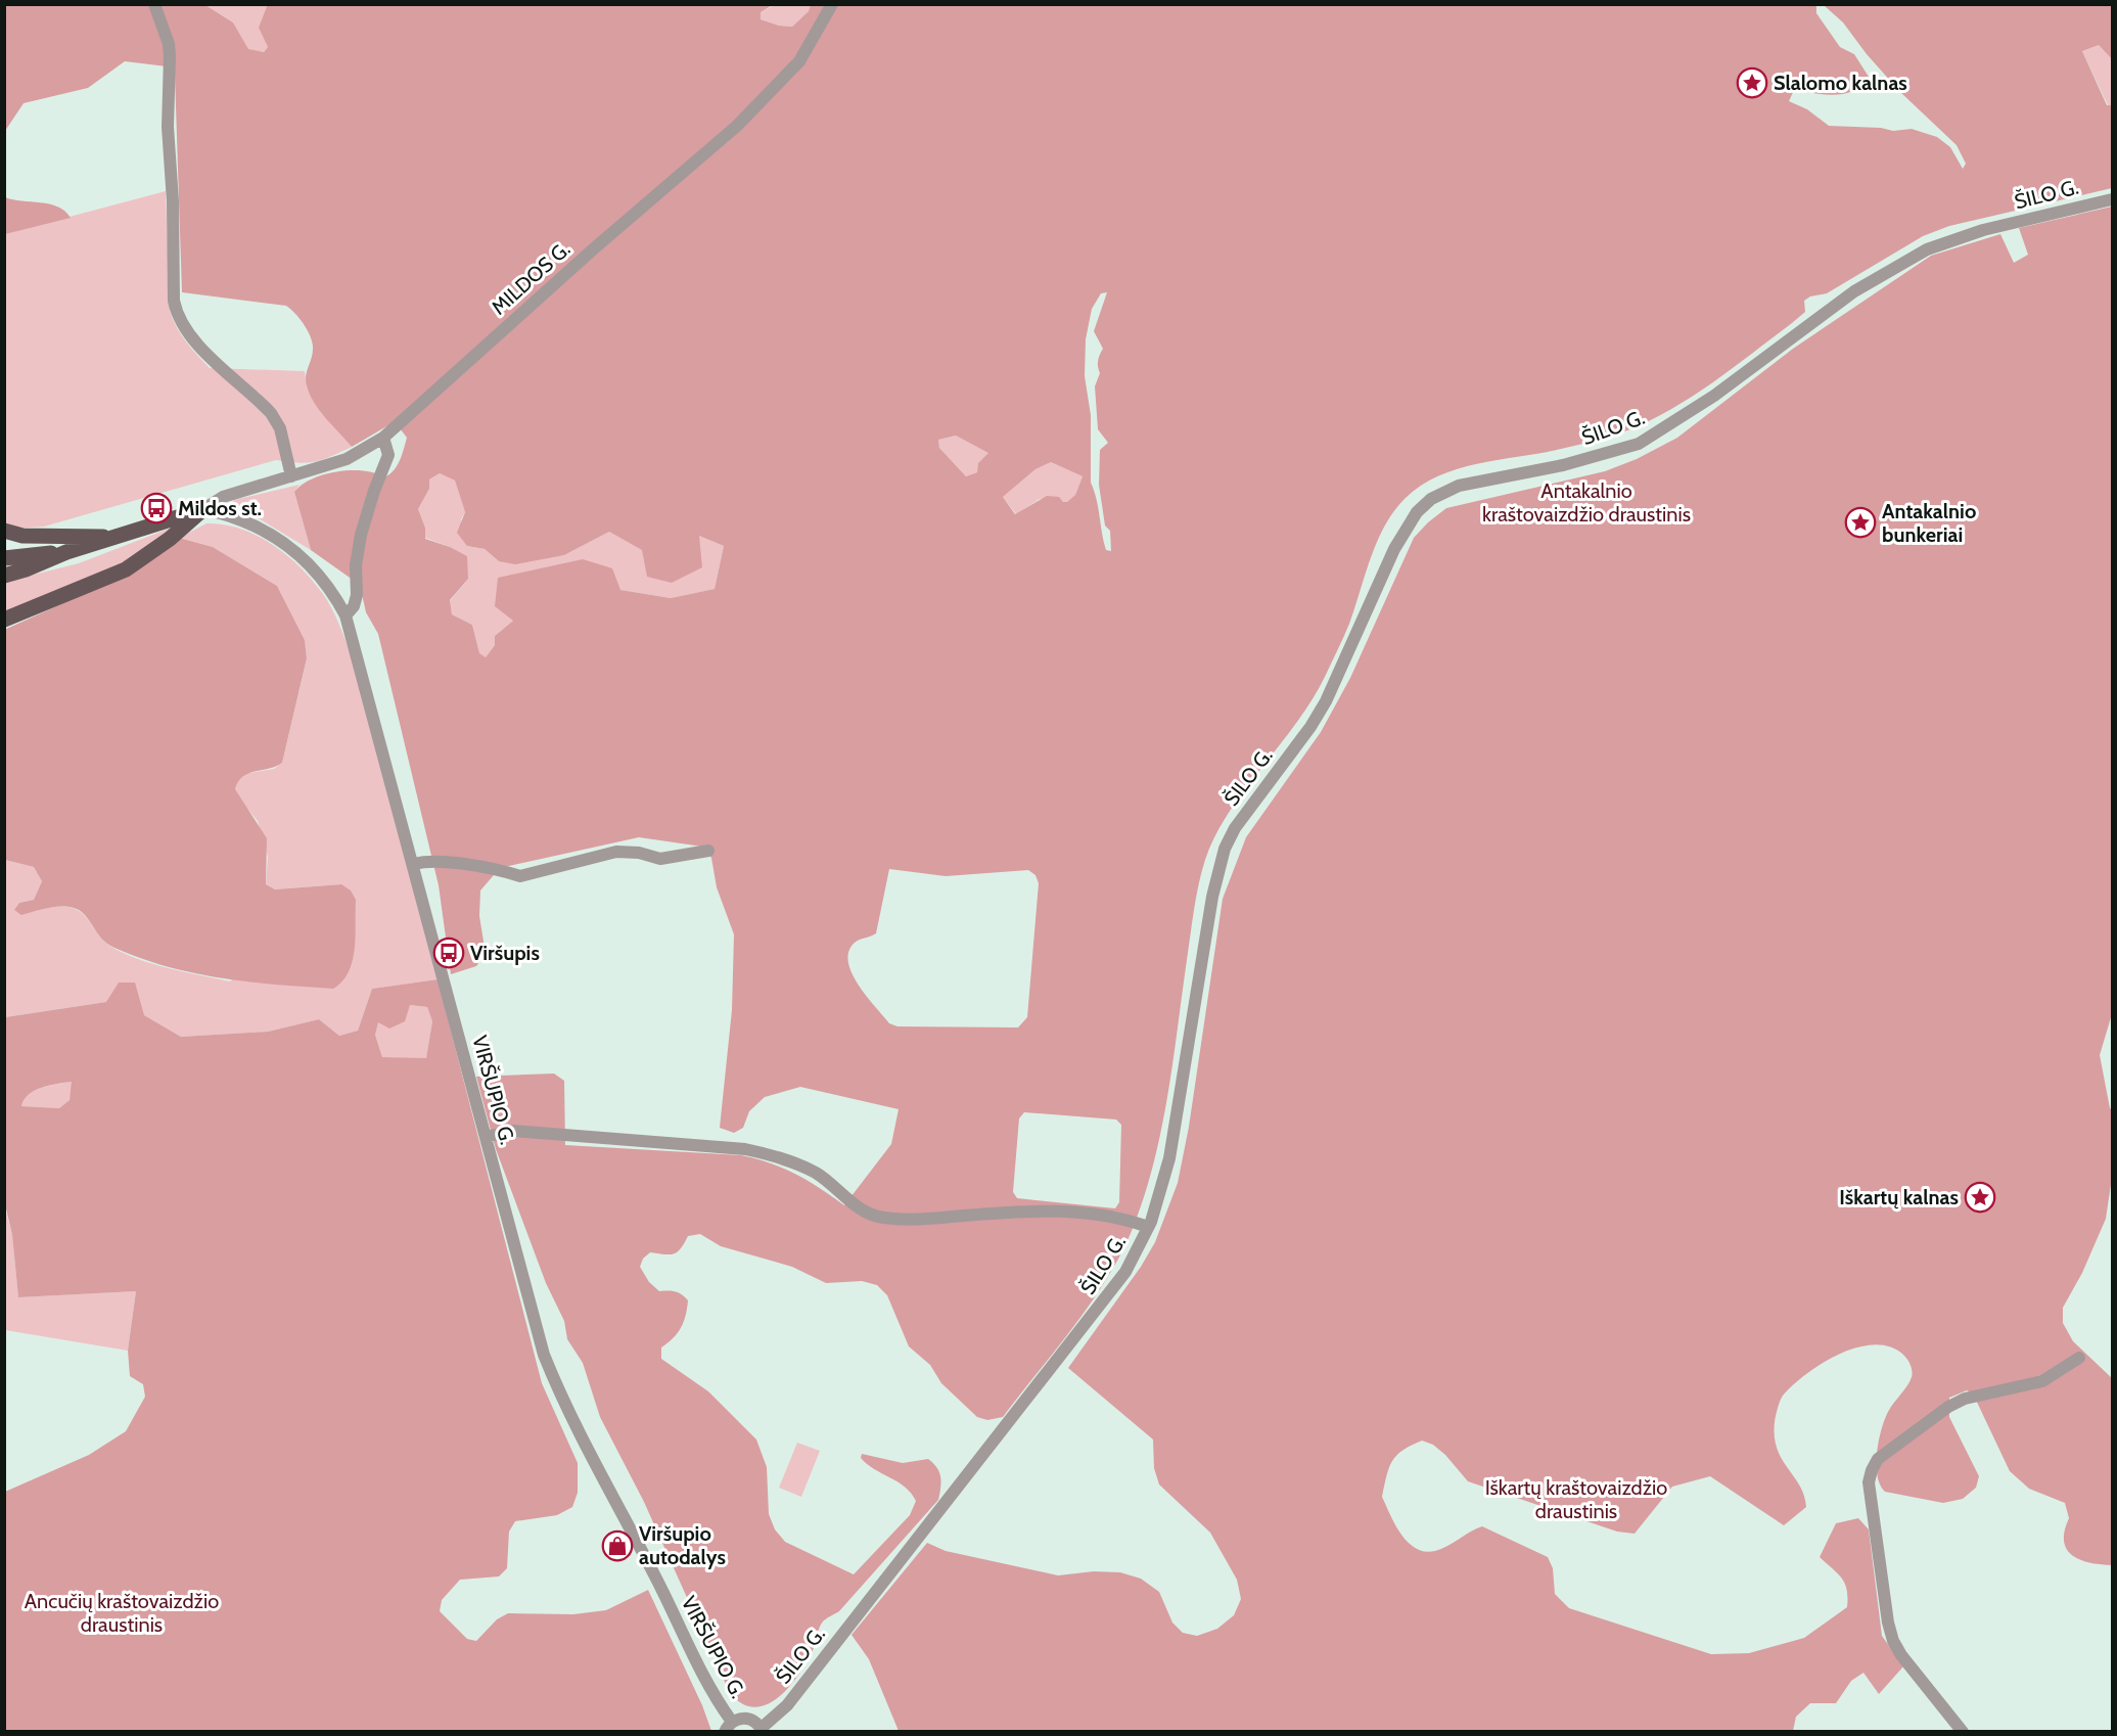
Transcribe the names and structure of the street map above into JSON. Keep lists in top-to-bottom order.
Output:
{
  "streets": {
    "street": ["ŠILO G.", "MILDOS G.", "VIRŠUPIO G."]
  },
  "crossings": [
    ["ŠILO G.", "VIRŠUPIO G."],
    ["MILDOS G.", "VIRŠUPIO G."]
  ],
  "parks": ["Antakalnio kraštovaizdžio draustinis", "Iškartų kraštovaizdžio draustinis", "Ancučių kraštovaizdžio draustinis"],
  "places": {
    "place": ["Slalomo kalnas", "Antakalnio bunkeriai", "Iškartų kalnas"],
    "bus stop": ["Mildos st.", "Viršupis"],
    "shop": ["Viršupio autodalys"]
  }
}
